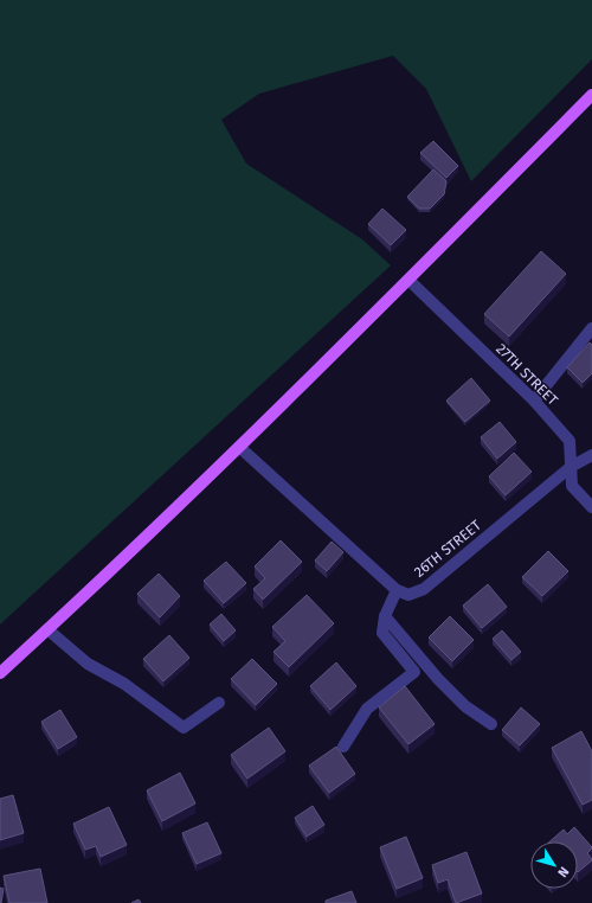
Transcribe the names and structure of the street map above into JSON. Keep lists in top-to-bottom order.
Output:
{
  "streets": {
    "street": ["27TH STREET", "26TH STREET"]
  },
  "crossings": [
    ["27TH STREET", "26TH STREET"]
  ],
  "north": "bottom right"
}
